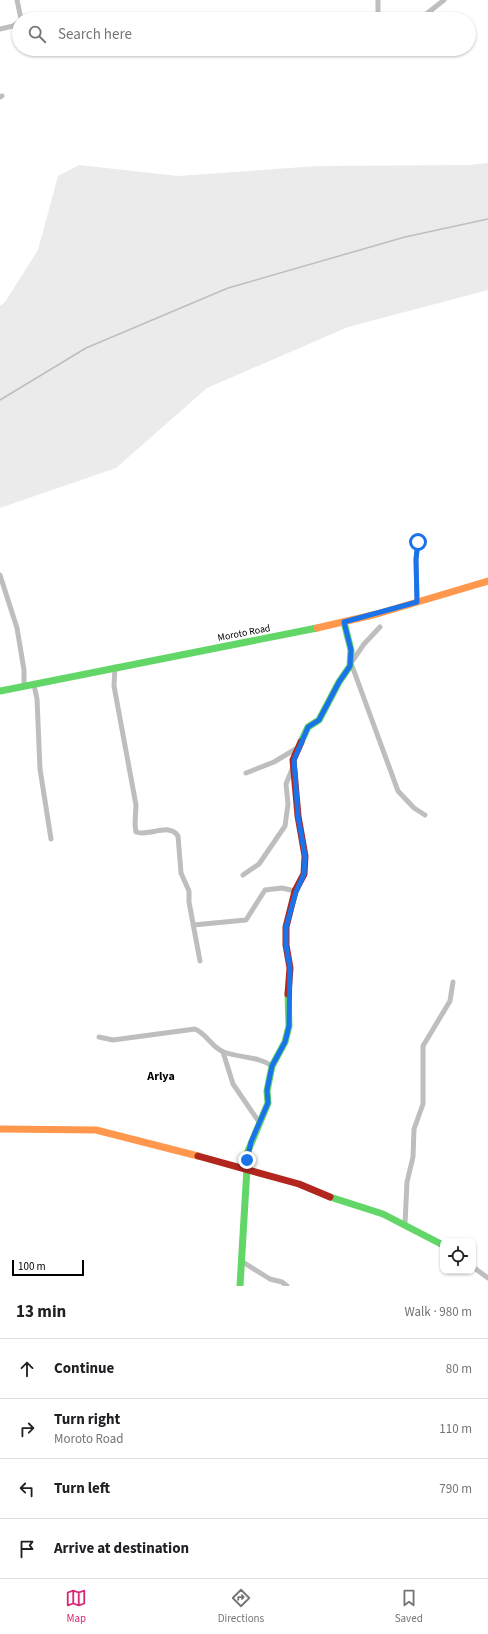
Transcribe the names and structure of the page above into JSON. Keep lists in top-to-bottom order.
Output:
{
  "streets": {
    "street": ["Moroto Road"]
  },
  "districts": ["Arlya"],
  "scale_bar": "100 m",
  "page": {
    "search": "Search here",
    "scale": "100 m",
    "heading": ["13 min", "Walk · 980 m"],
    "list": [
      ["Continue", "80 m"],
      ["Turn right", "Moroto Road", "110 m"],
      ["Turn left", "790 m"],
      "Arrive at destination"
    ],
    "nav": ["Map", "Directions", "Saved"]
  }
}
